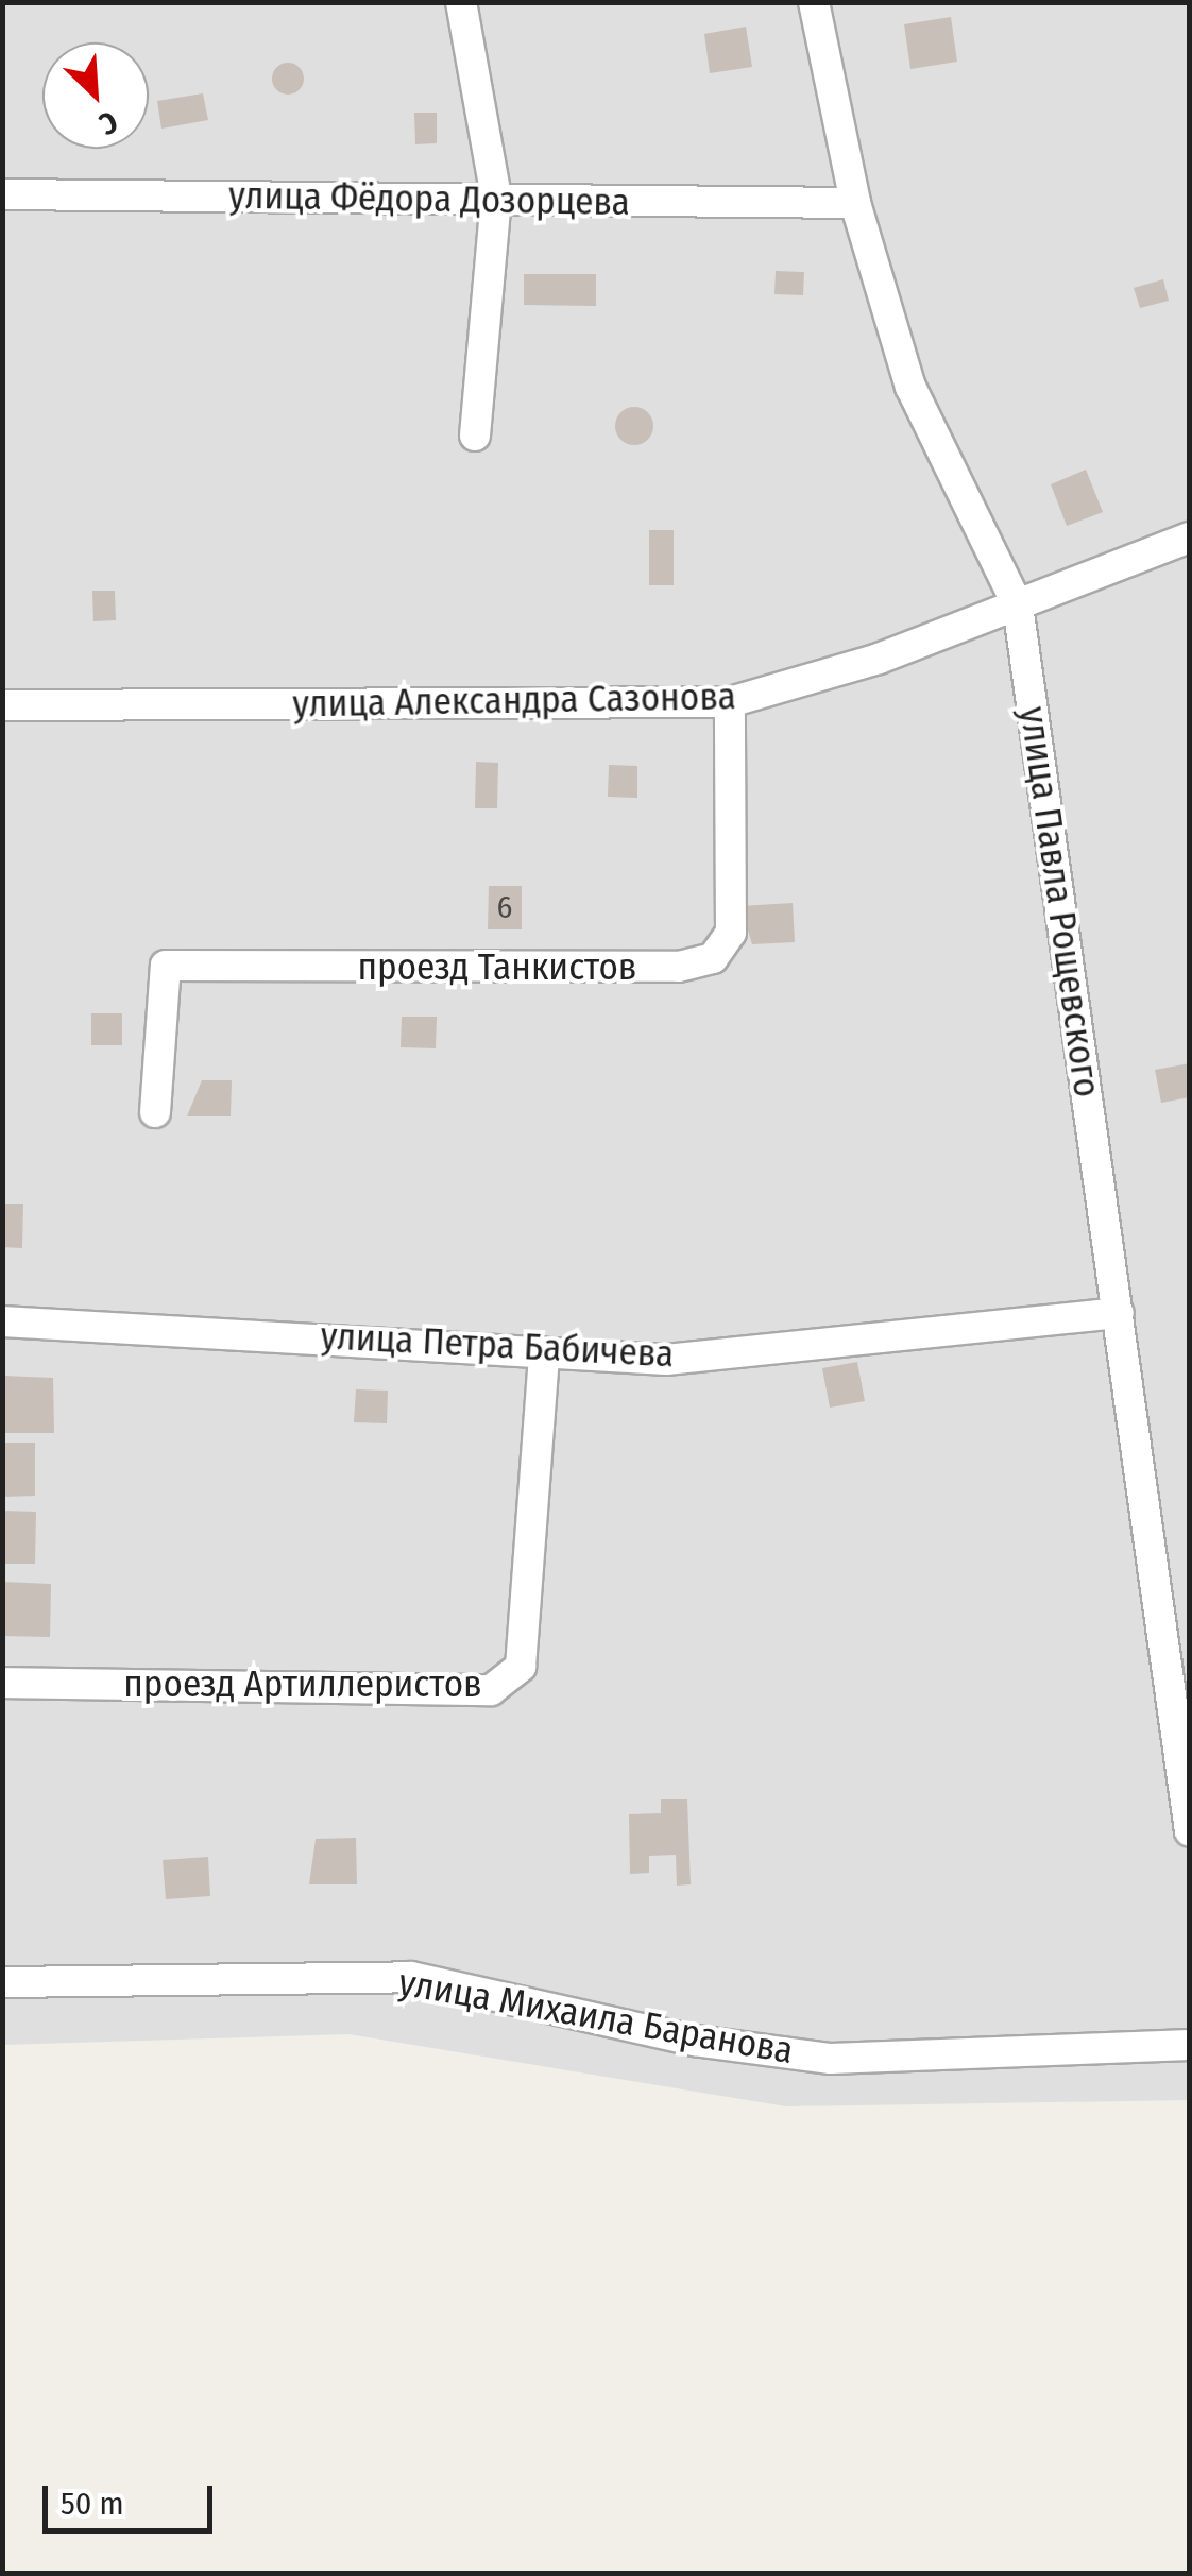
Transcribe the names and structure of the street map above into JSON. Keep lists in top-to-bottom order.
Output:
{
  "streets": {
    "street": [
      "улица Фёдора Дозорцева",
      "улица Александра Сазонова",
      "улица Павла Рощевского",
      "проезд Танкистов",
      "улица Петра Бабичева",
      "проезд Артиллеристов",
      "улица Михаила Баранова"
    ]
  },
  "crossings": [
    ["улица Фёдора Дозорцева", "улица Павла Рощевского"],
    ["улица Александра Сазонова", "улица Павла Рощевского"],
    ["улица Александра Сазонова", "проезд Танкистов"],
    ["улица Павла Рощевского", "улица Петра Бабичева"],
    ["улица Петра Бабичева", "проезд Артиллеристов"]
  ],
  "house_numbers": ["6"],
  "scale_bar": "50 m",
  "north": "bottom right"
}
